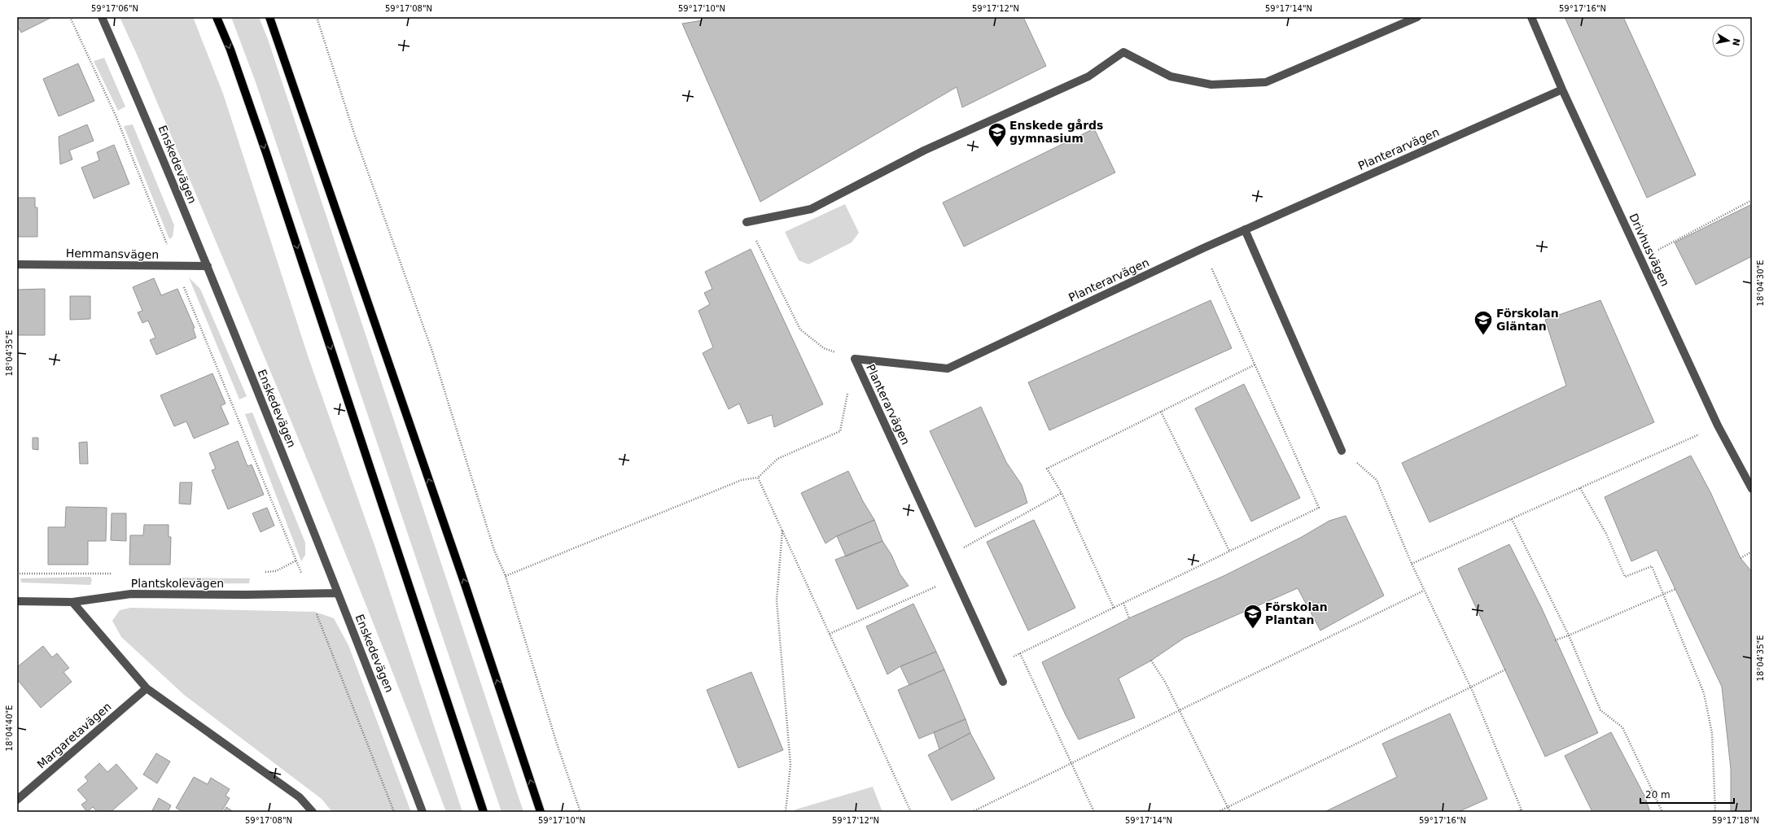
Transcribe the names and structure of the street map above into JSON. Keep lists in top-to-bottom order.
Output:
{
  "streets": {
    "street": [
      "Planterarvägen",
      "Enskedevägen",
      "Drivhusvägen",
      "Hemmansvägen",
      "Plantskolevägen",
      "Margaretavägen"
    ]
  },
  "crossings": [
    ["Planterarvägen", "Drivhusvägen"],
    ["Enskedevägen", "Hemmansvägen"],
    ["Enskedevägen", "Plantskolevägen"]
  ],
  "places": {
    "school or university": ["Enskede gårds gymnasium", "Förskolan Gläntan", "Förskolan Plantan"]
  },
  "scale_bar": "20 m",
  "north": "right",
  "coordinates": [
    "59°17'06\"N",
    "59°17'08\"N",
    "59°17'10\"N",
    "59°17'12\"N",
    "59°17'14\"N",
    "59°17'16\"N",
    "18°04'30\"E",
    "18°04'35\"E",
    "18°04'40\"E",
    "59°17'18\"N"
  ]
}
